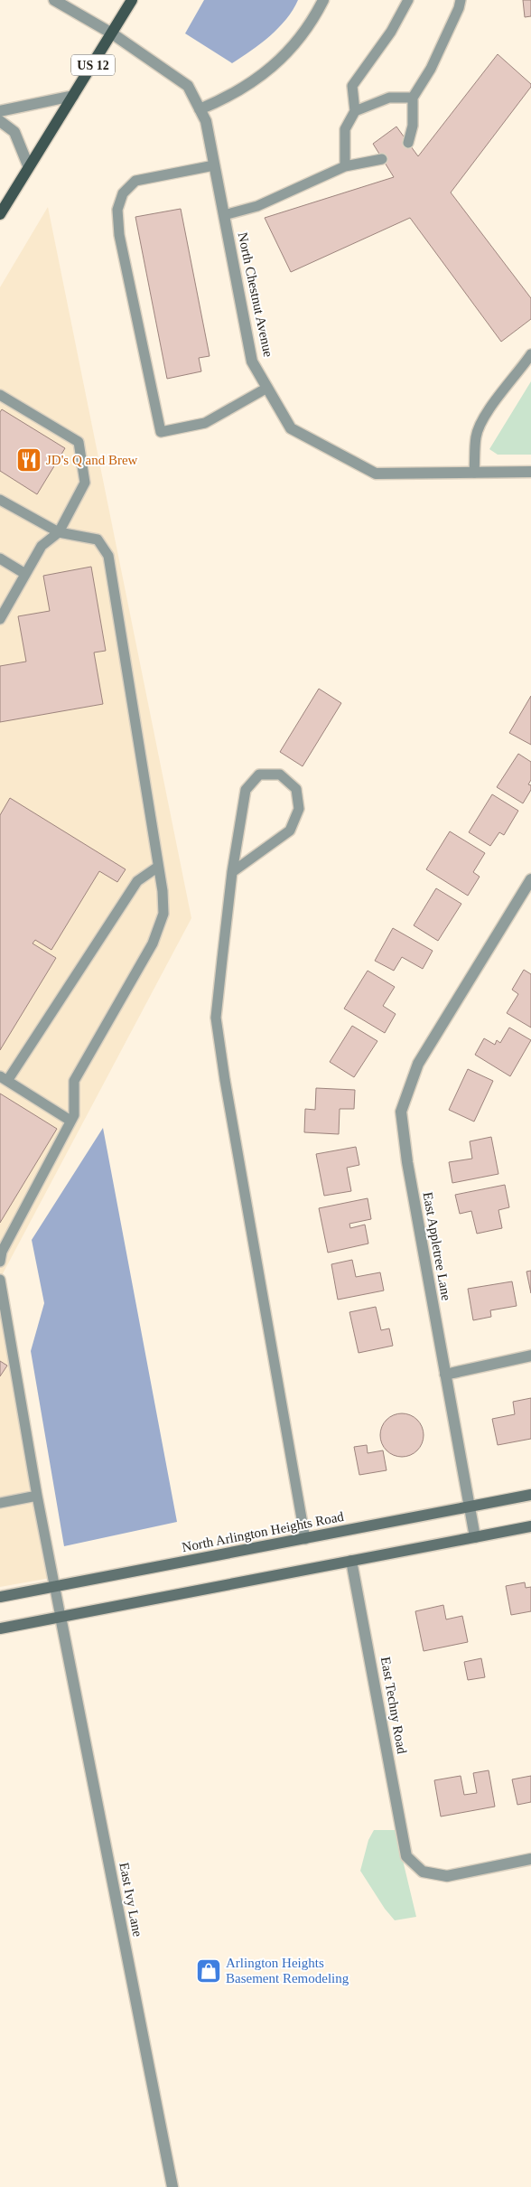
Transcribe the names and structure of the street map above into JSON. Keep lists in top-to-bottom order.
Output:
{
  "streets": {
    "main road": ["US 12", "North Arlington Heights Road"],
    "street": [
      "North Chestnut Avenue",
      "East Appletree Lane",
      "East Techny Road",
      "East Ivy Lane"
    ]
  },
  "crossings": [
    ["US 12", "North Chestnut Avenue"],
    ["East Appletree Lane", "North Arlington Heights Road"]
  ],
  "places": {
    "restaurant": ["JD's Q and Brew"],
    "shop": ["Arlington Heights Basement Remodeling"]
  }
}
